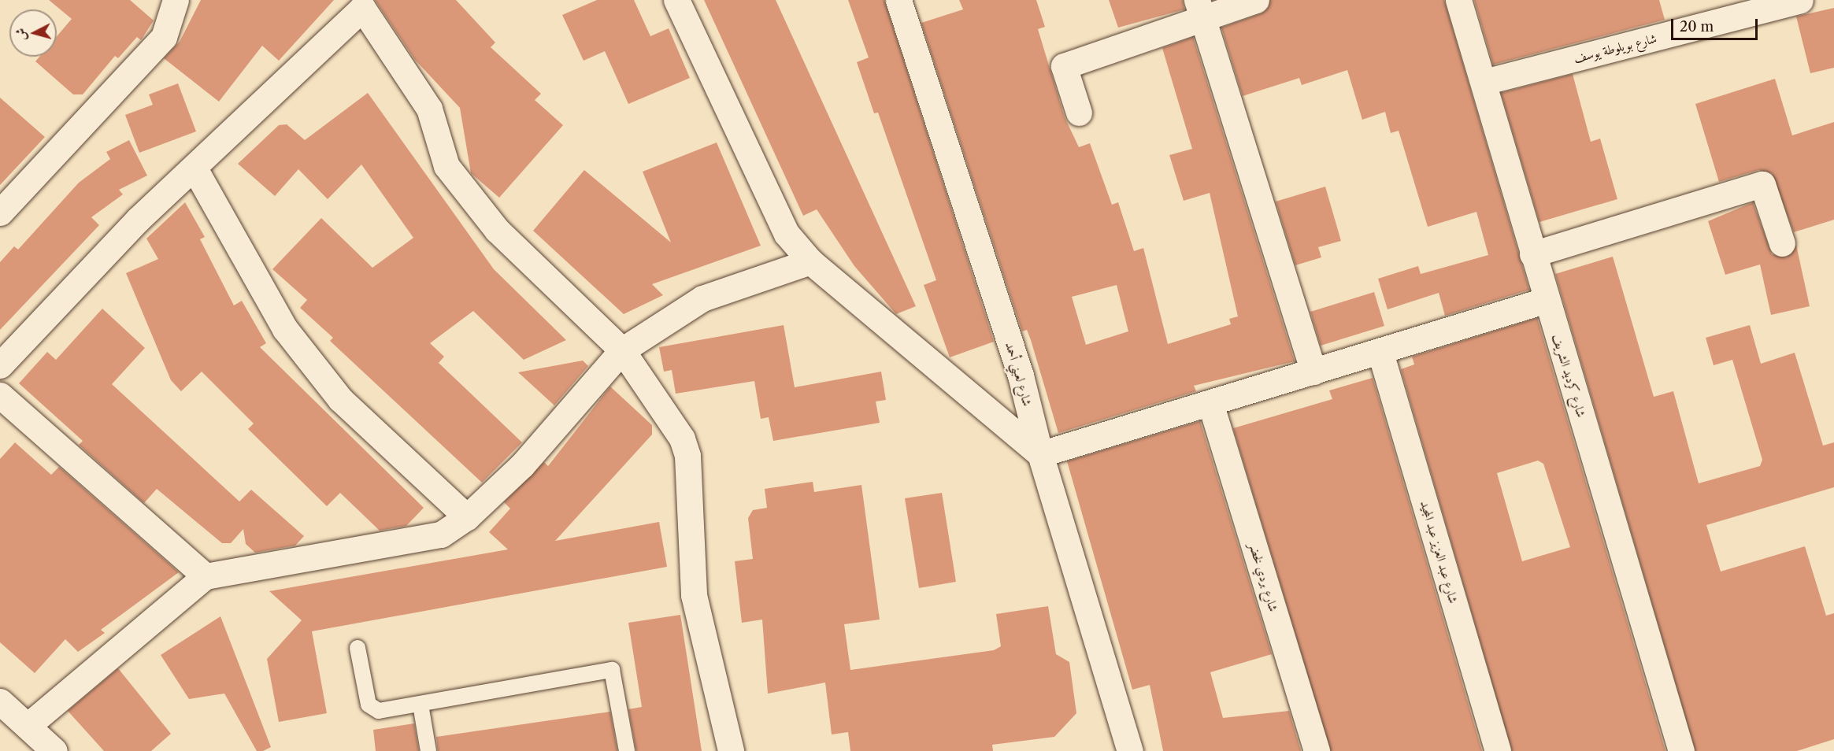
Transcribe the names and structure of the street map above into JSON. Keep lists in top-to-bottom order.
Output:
{
  "streets": {
    "street": [
      "شارع بويلوطة يوسف",
      "شارع لعبني أحمد",
      "شارع كرديد الشريف",
      "شارع عبد العزيز عبد المجيد",
      "شارع بردي لخضر"
    ]
  },
  "crossings": [
    ["شارع بويلوطة يوسف", "شارع كرديد الشريف"]
  ],
  "scale_bar": "20 m",
  "north": "left"
}
